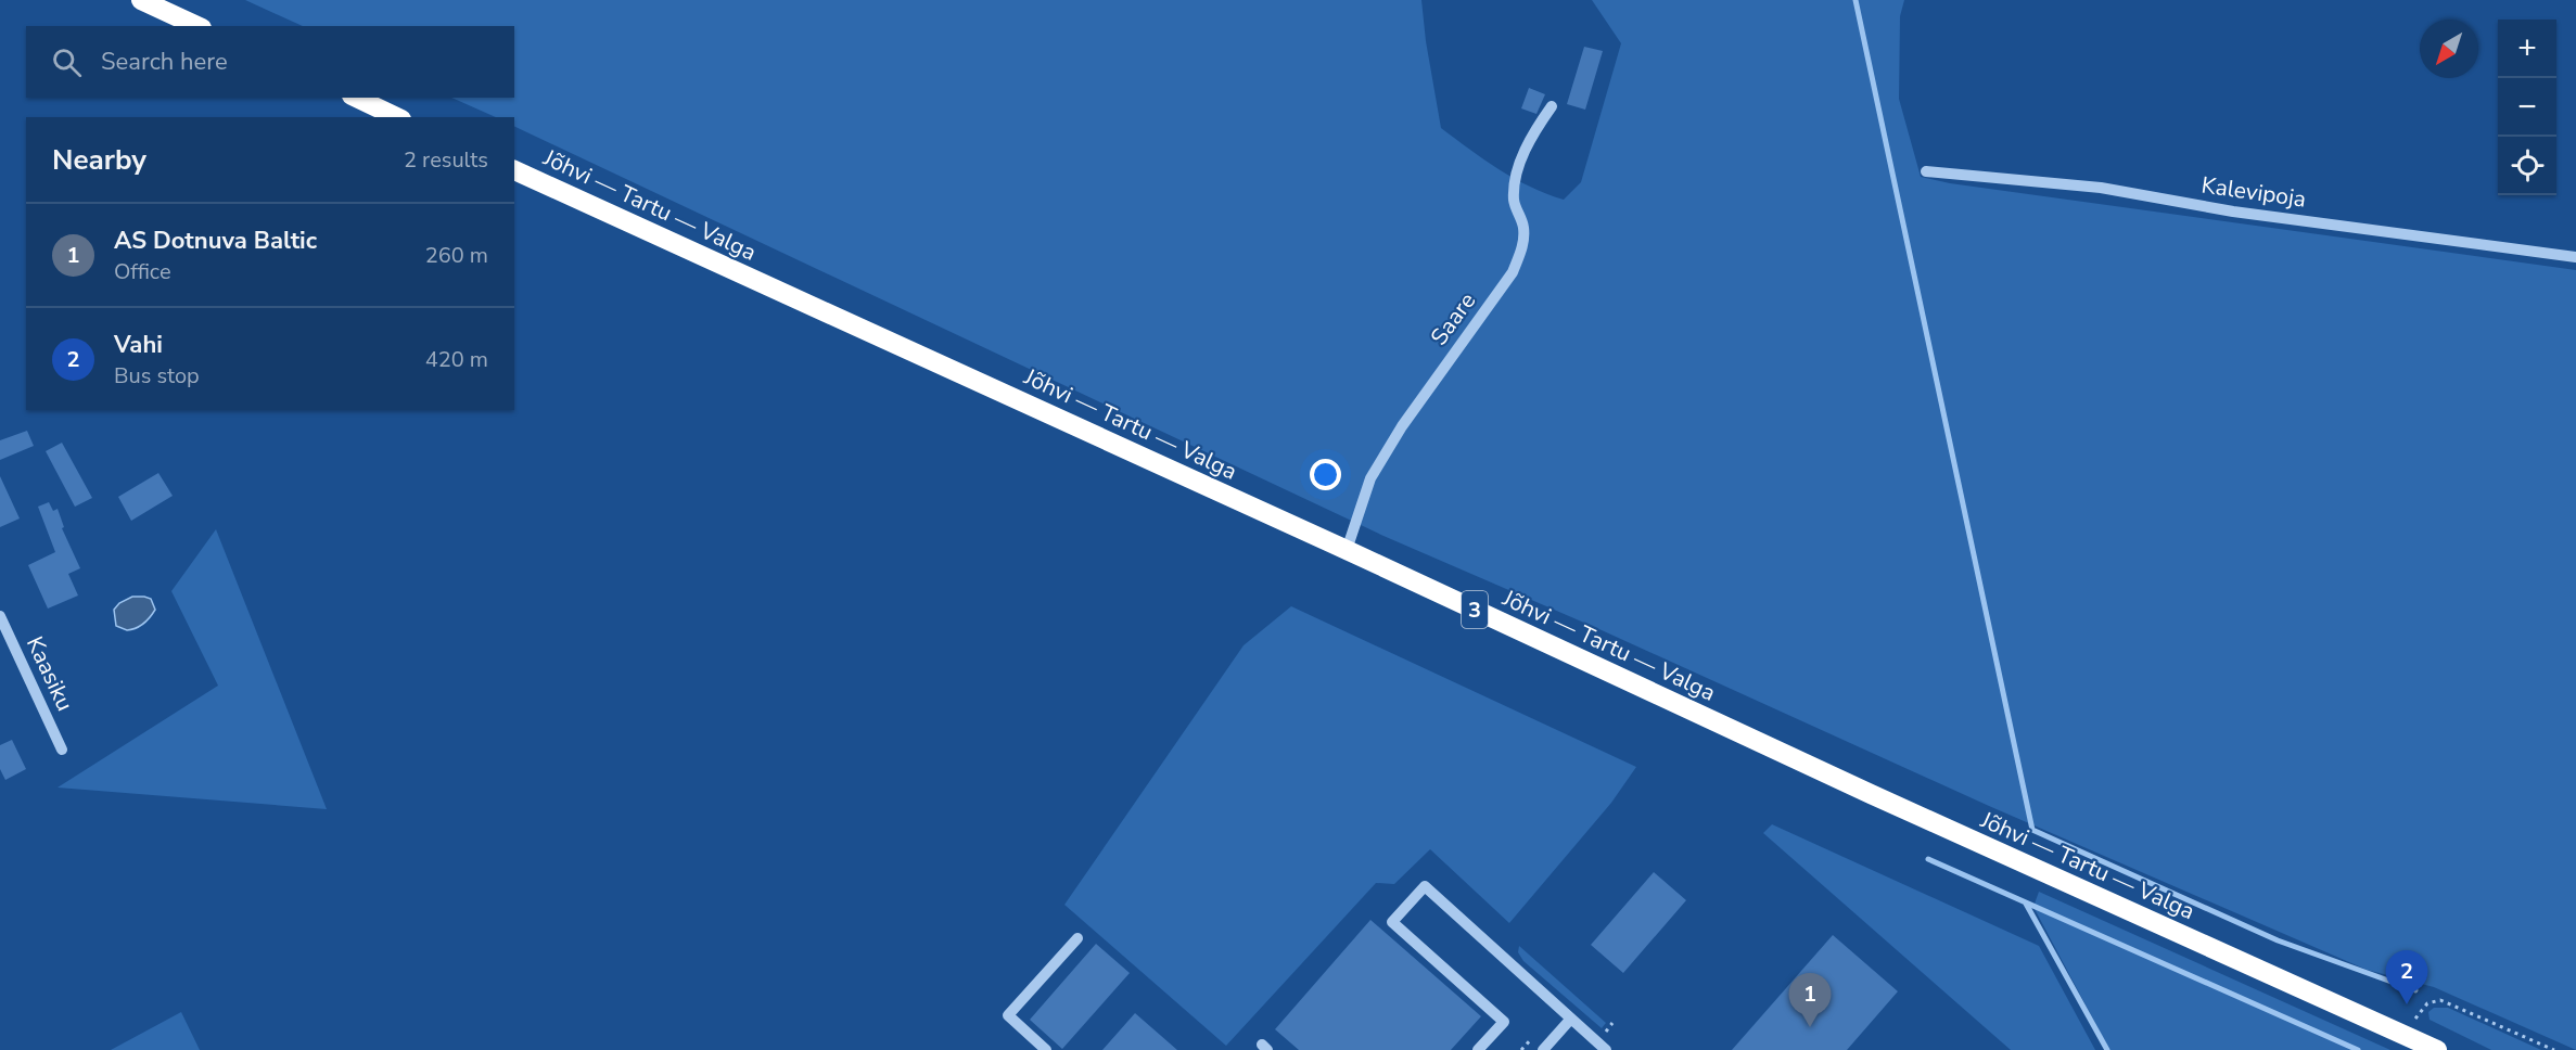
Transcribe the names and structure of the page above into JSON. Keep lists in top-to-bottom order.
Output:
{
  "streets": {
    "highway": ["Jõhvi — Tartu — Valga", "3"],
    "street": ["Kalevipoja", "Saare", "Kaasiku"]
  },
  "crossings": [
    ["Jõhvi — Tartu — Valga", "Saare"]
  ],
  "north": "bottom left",
  "page": {
    "map_buttons": ["+", "−"],
    "search": "Search here",
    "heading": ["Nearby", "2 results"],
    "list": [
      {
        "mark": "1",
        "name": "AS Dotnuva Baltic",
        "note": "Office",
        "value": "260 m"
      },
      {
        "mark": "2",
        "name": "Vahi",
        "note": "Bus stop",
        "value": "420 m"
      }
    ],
    "pins": ["2", "1"]
  }
}
